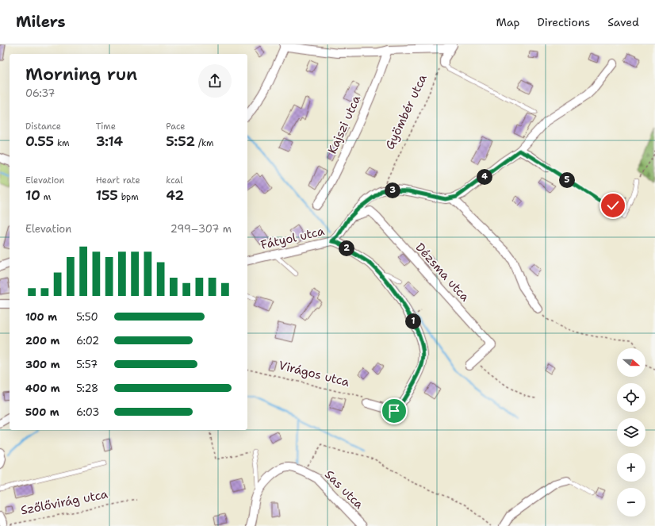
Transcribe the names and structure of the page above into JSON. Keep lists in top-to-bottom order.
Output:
{
  "streets": {
    "street": [
      "Kajszi utca",
      "Fátyol utca",
      "Dézsma utca",
      "Sas utca"
    ],
    "path": ["Gyömbér utca", "Virágos utca", "Szőlővirág utca"]
  },
  "crossings": [
    ["Gyömbér utca", "Fátyol utca"],
    ["Fátyol utca", "Dézsma utca"]
  ],
  "north": "right",
  "page": {
    "header": "Milers",
    "nav": ["Map", "Directions", "Saved"],
    "heading": ["Morning run", "06:37"],
    "stats": [
      ["Distance", "0.55 km"],
      ["Time", "3:14"],
      ["Pace", "5:52 /km"],
      ["Elevation", "10 m"],
      ["Heart rate", "155 bpm"],
      ["kcal", "42"]
    ],
    "pins": [
      "4",
      "5",
      "3",
      "2",
      "1"
    ],
    "chart": ["Elevation", "299–307 m"],
    "list": [
      {
        "name": "100 m",
        "note": "5:50"
      },
      {
        "name": "200 m",
        "note": "6:02"
      },
      {
        "name": "300 m",
        "note": "5:57"
      },
      {
        "name": "400 m",
        "note": "5:28"
      },
      {
        "name": "500 m",
        "note": "6:03"
      }
    ],
    "map_buttons": ["+", "−"]
  }
}
